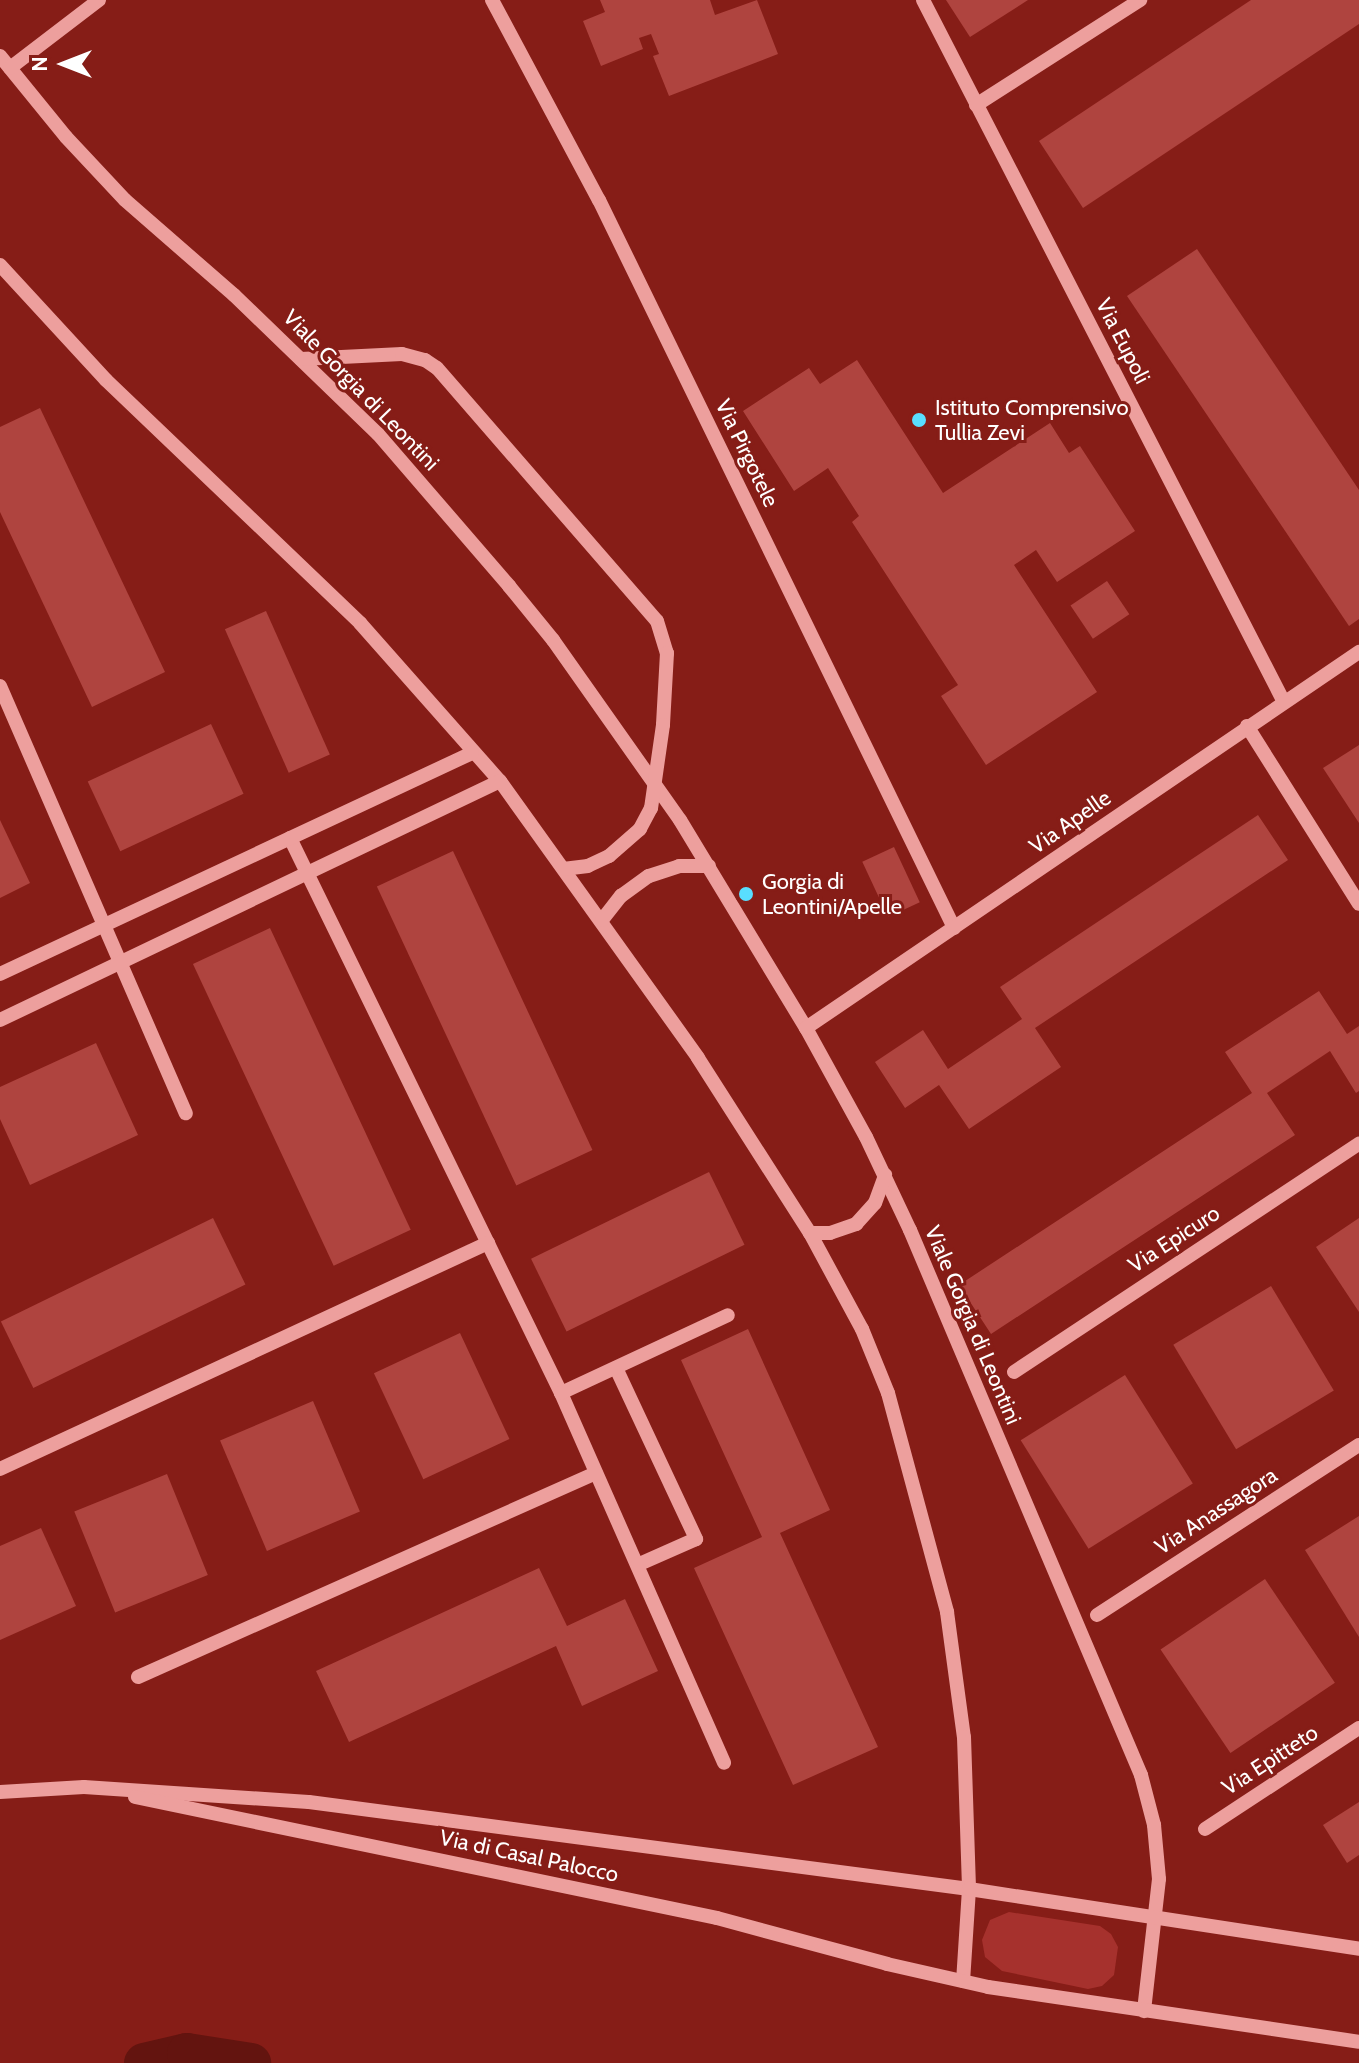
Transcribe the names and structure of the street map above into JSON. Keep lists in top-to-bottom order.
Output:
{
  "streets": {
    "street": [
      "Via Eupoli",
      "Viale Gorgia di Leontini",
      "Via Pirgotele",
      "Via Apelle",
      "Via Epicuro",
      "Via Anassagora",
      "Via Epitteto",
      "Via di Casal Palocco"
    ]
  },
  "crossings": [
    ["Via Eupoli", "Via Apelle"],
    ["Viale Gorgia di Leontini", "Via Apelle"],
    ["Viale Gorgia di Leontini", "Via di Casal Palocco"],
    ["Via Pirgotele", "Via Apelle"]
  ],
  "places": ["Istituto Comprensivo Tullia Zevi", "Gorgia di Leontini/Apelle"],
  "north": "left"
}
